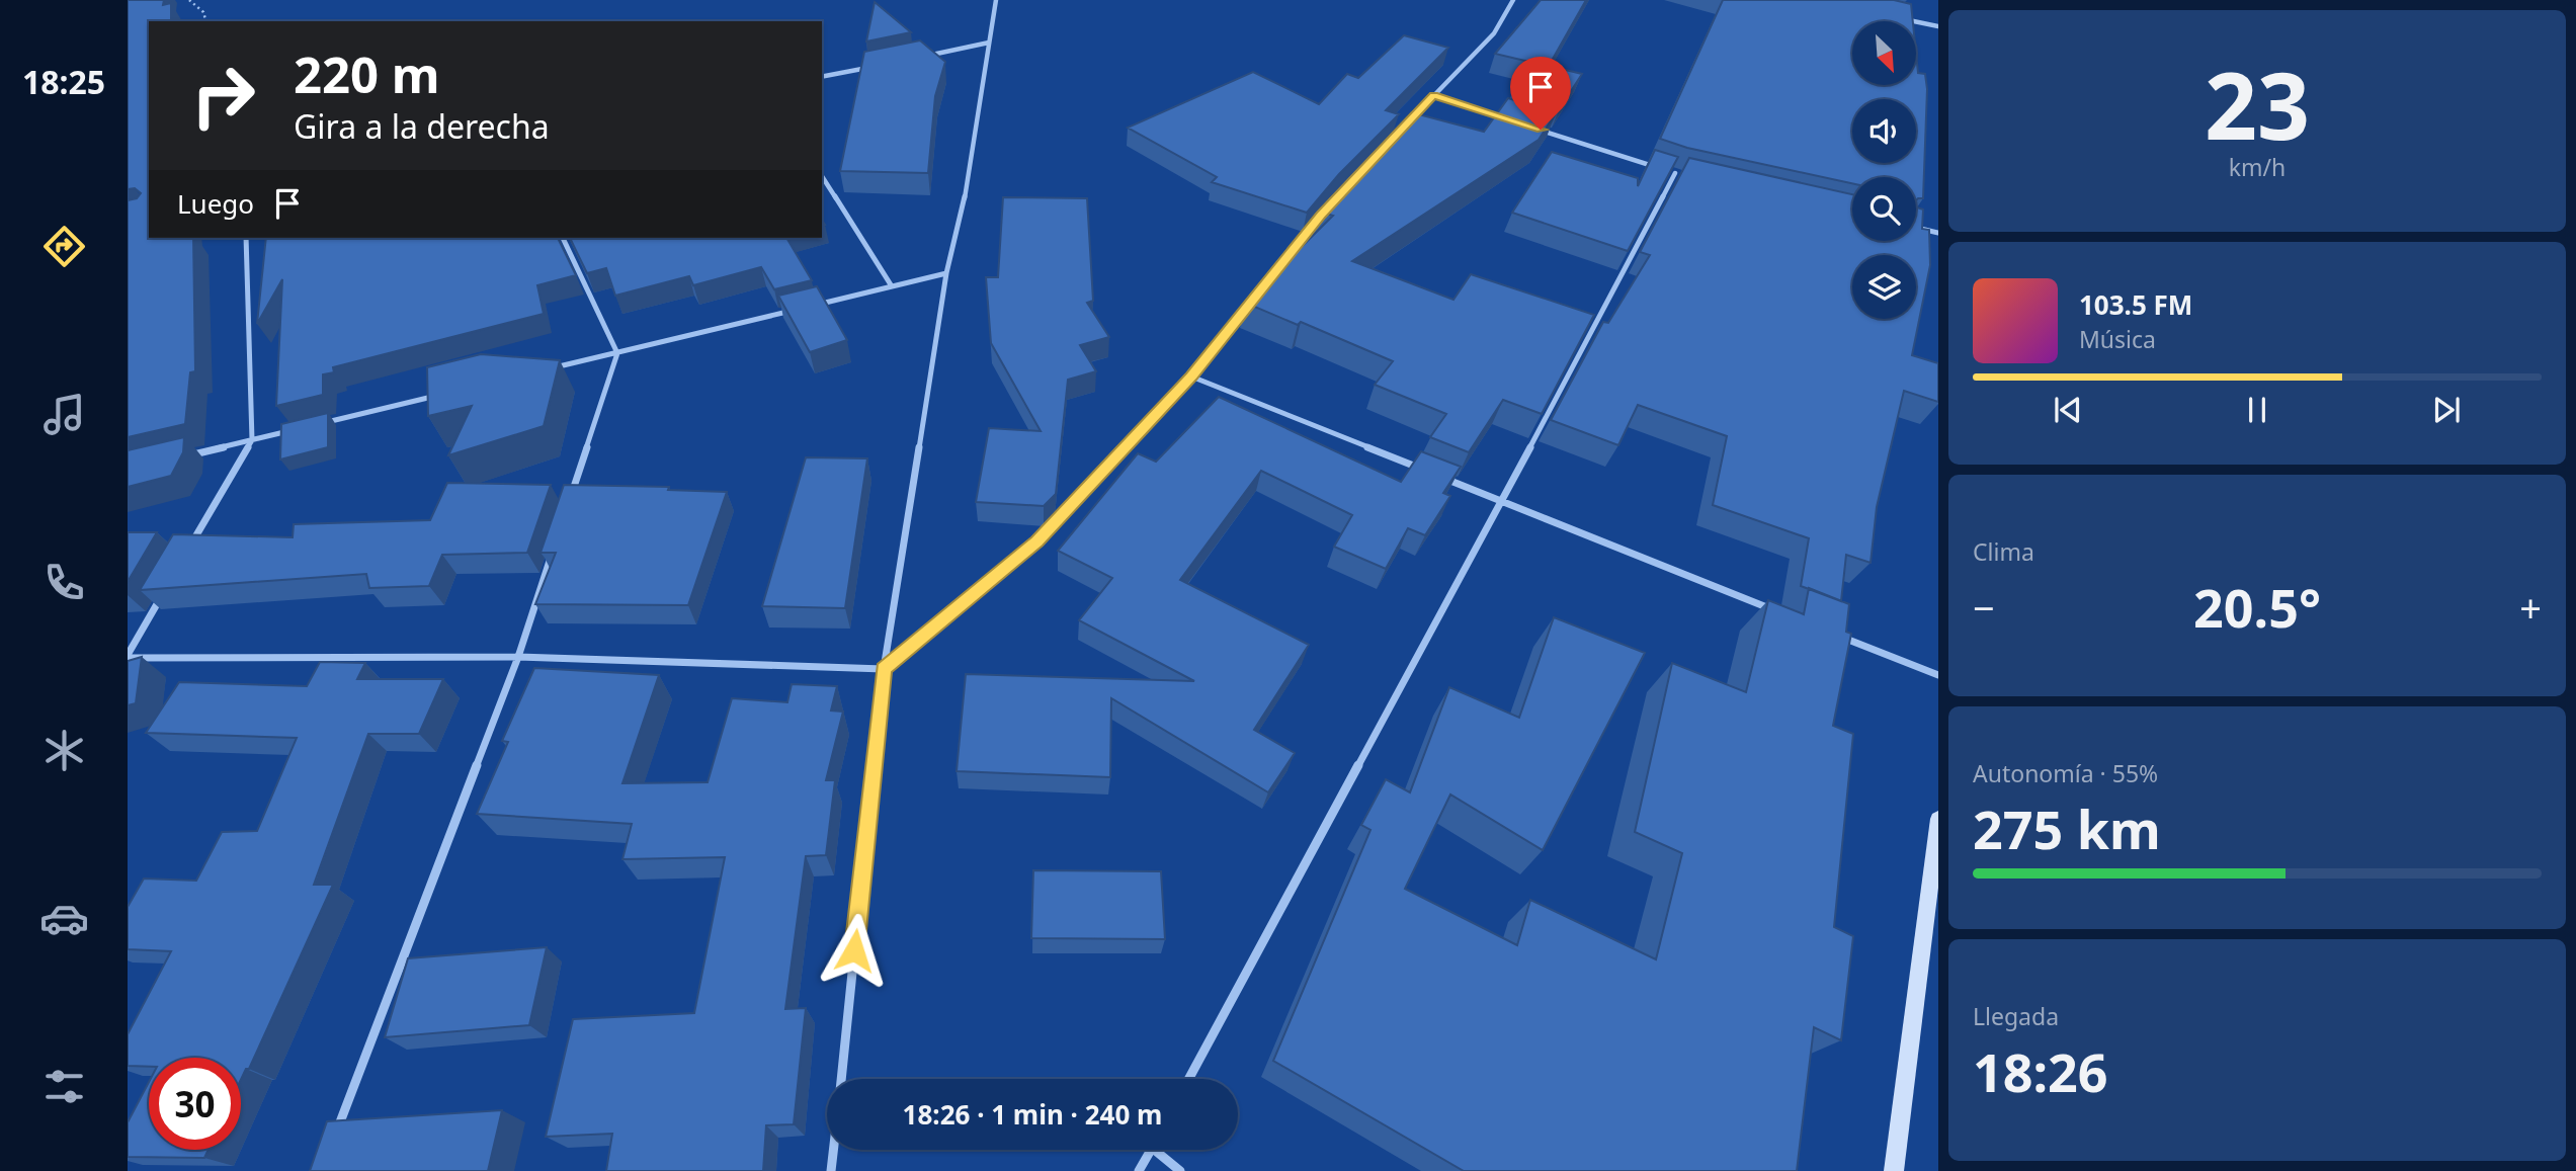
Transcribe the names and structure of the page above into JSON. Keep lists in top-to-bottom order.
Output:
{
  "north": "bottom right",
  "page": {
    "tabs": "18:25",
    "tile": [
      ["23", "km/h"],
      "Clima",
      ["Autonomía · 55%", "275 km"],
      ["Llegada", "18:26"]
    ],
    "turn": ["220 m", "Gira a la derecha"],
    "then": "Luego",
    "song": ["103.5 FM", "Música"],
    "heat": ["−", "20.5°", "+"],
    "limit": "30",
    "trip": "18:26 · 1 min · 240 m"
  }
}
